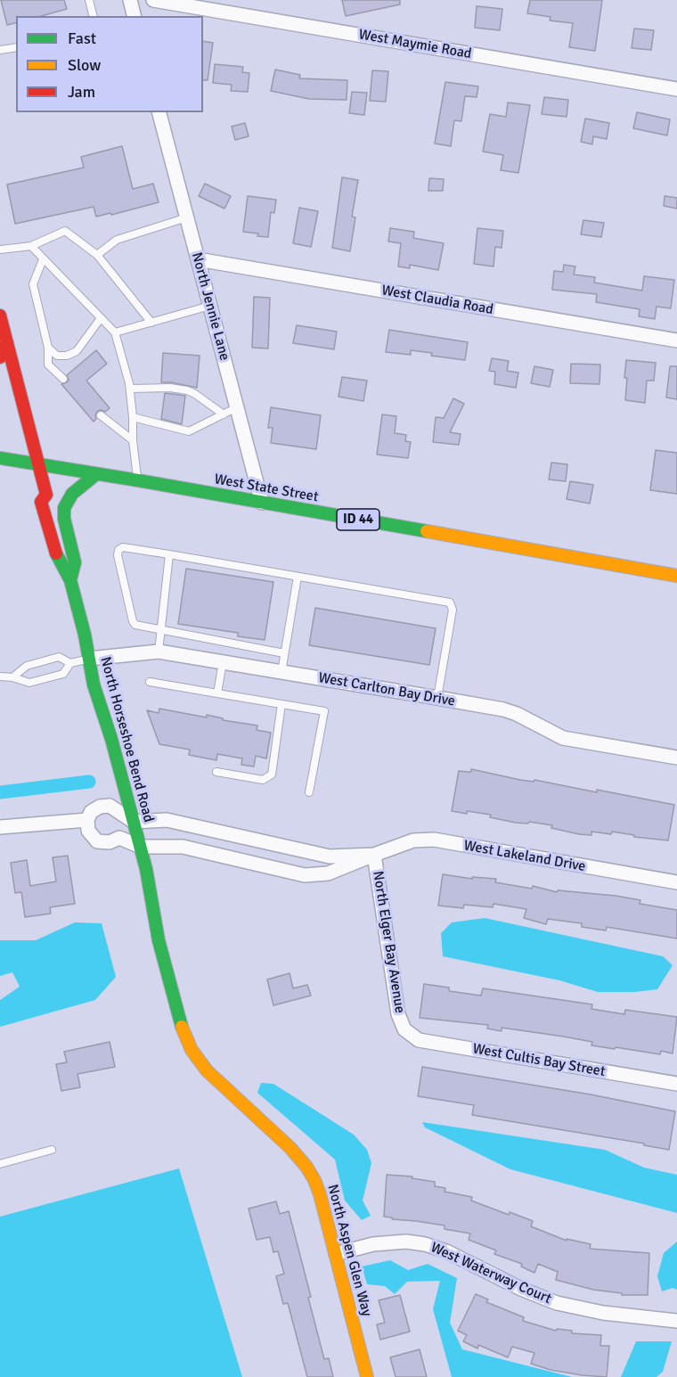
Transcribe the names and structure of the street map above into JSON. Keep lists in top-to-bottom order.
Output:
{
  "streets": {
    "street": [
      "West Maymie Road",
      "West Claudia Road",
      "North Jennie Lane",
      "West State Street",
      "ID 44",
      "West Carlton Bay Drive",
      "North Horseshoe Bend Road",
      "West Lakeland Drive",
      "North Elger Bay Avenue",
      "West Cultis Bay Street",
      "North Aspen Glen Way",
      "West Waterway Court"
    ]
  },
  "crossings": [
    ["West Claudia Road", "North Jennie Lane"],
    ["North Jennie Lane", "West State Street"],
    ["West State Street", "ID 44"],
    ["West State Street", "North Horseshoe Bend Road"],
    ["ID 44", "North Horseshoe Bend Road"],
    ["West Carlton Bay Drive", "North Horseshoe Bend Road"],
    ["North Horseshoe Bend Road", "West Lakeland Drive"],
    ["North Horseshoe Bend Road", "North Aspen Glen Way"],
    ["West Lakeland Drive", "North Elger Bay Avenue"],
    ["North Elger Bay Avenue", "West Cultis Bay Street"],
    ["North Aspen Glen Way", "West Waterway Court"]
  ],
  "legend": ["Fast", "Slow", "Jam"]
}
